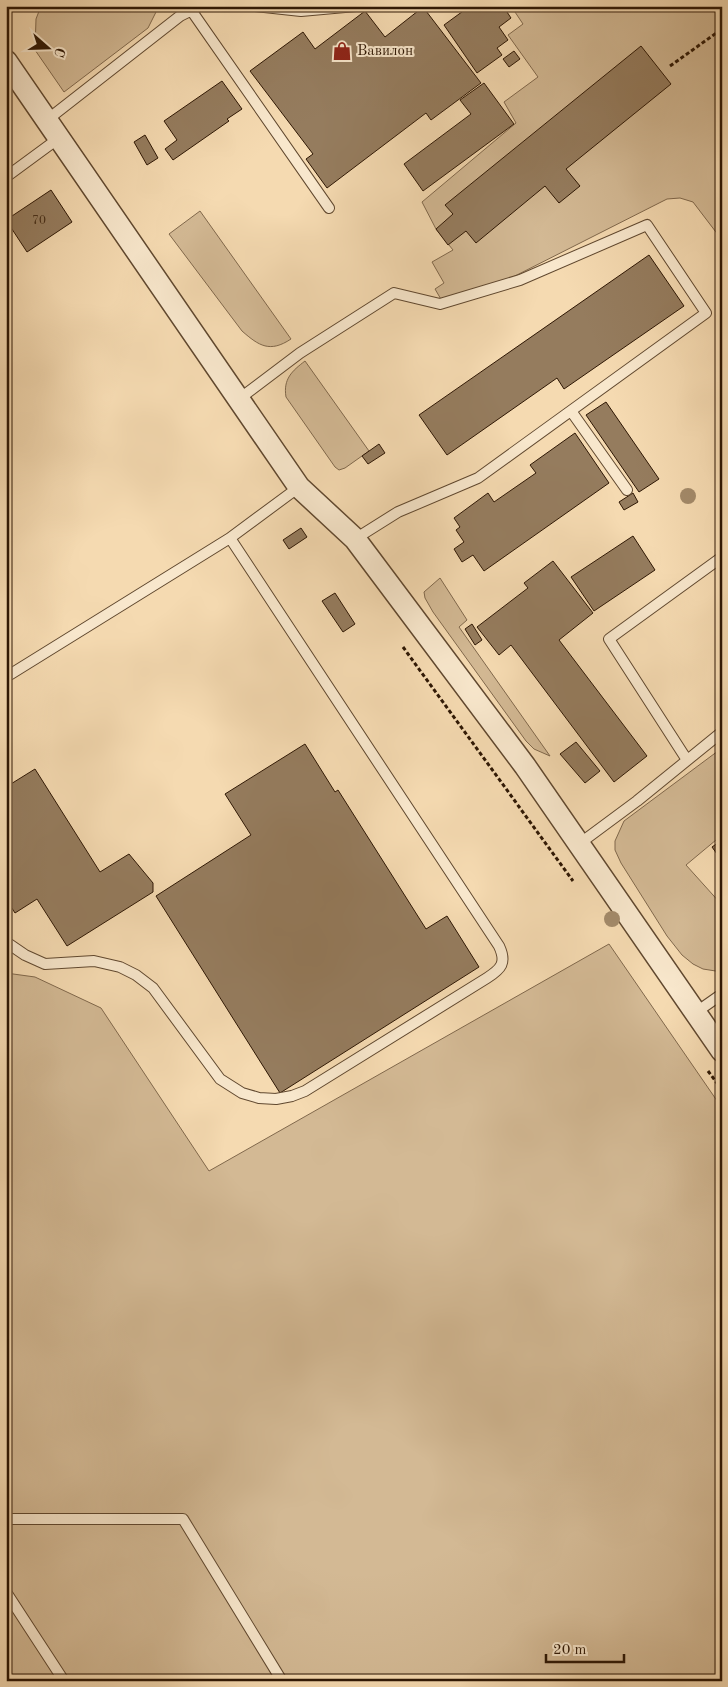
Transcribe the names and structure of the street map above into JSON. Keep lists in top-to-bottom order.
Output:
{
  "places": {
    "shop": ["Вавилон"]
  },
  "house_numbers": ["70"],
  "scale_bar": "20 m",
  "north": "right"
}
